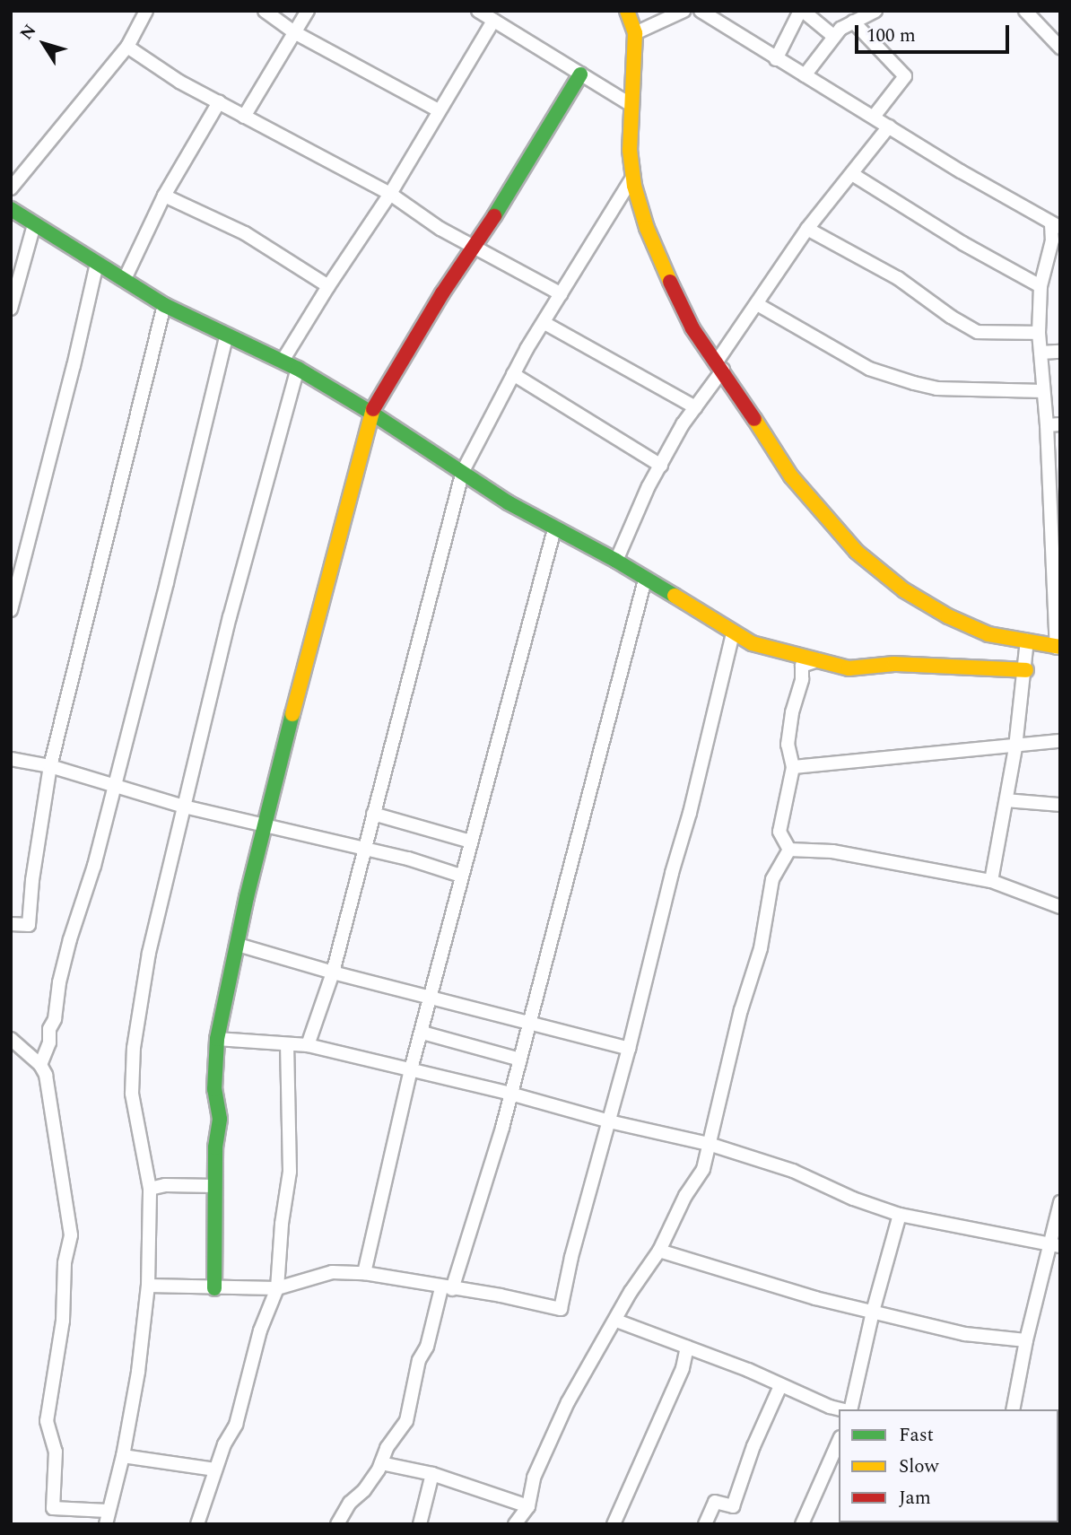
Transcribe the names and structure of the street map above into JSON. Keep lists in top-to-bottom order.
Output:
{
  "legend": ["Fast", "Slow", "Jam"],
  "scale_bar": "100 m",
  "north": "top left"
}
